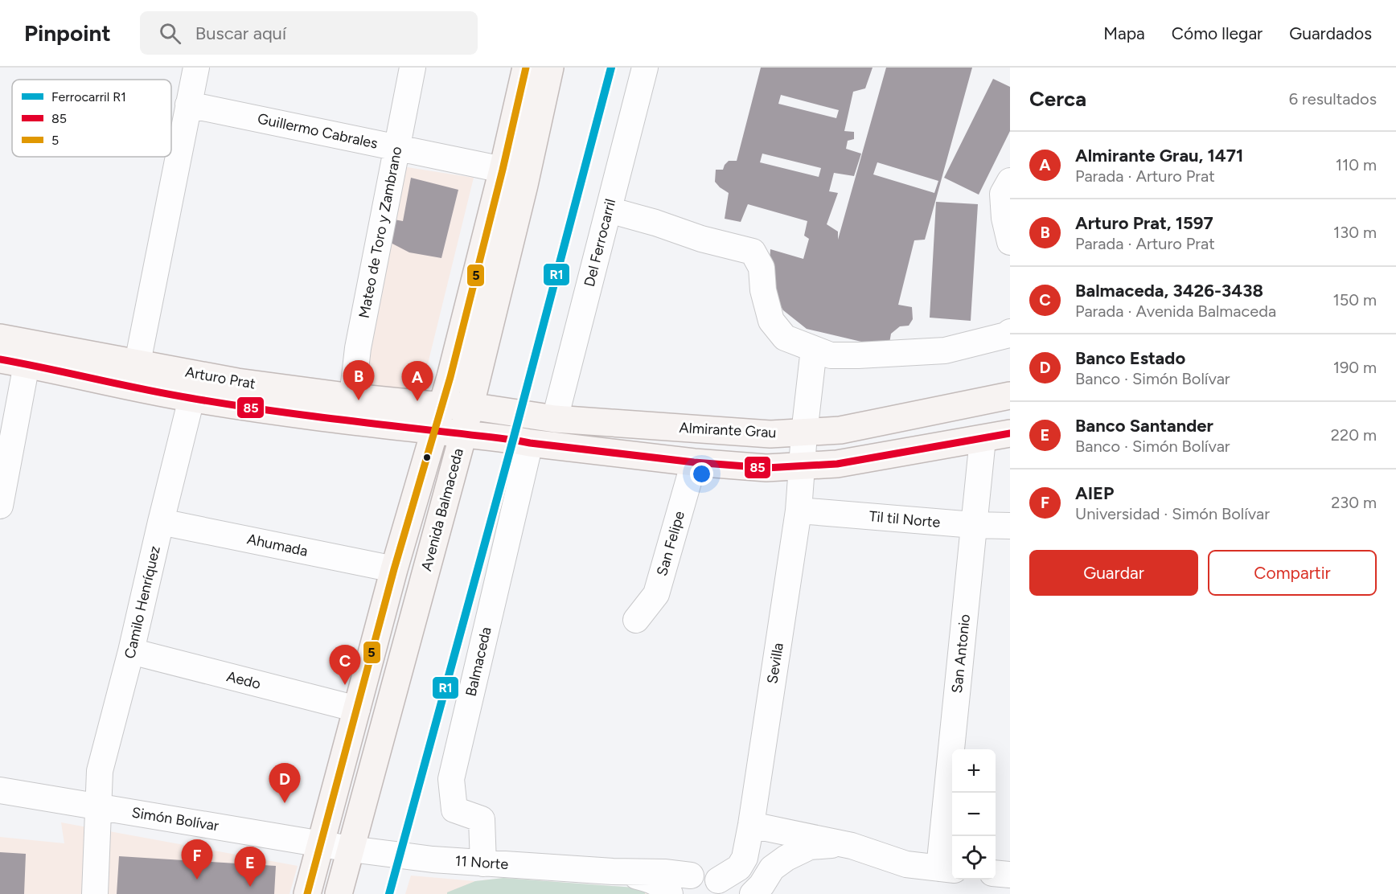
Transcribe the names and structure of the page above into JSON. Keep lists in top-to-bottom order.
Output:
{
  "streets": {
    "main road": ["Arturo Prat", "Almirante Grau", "Avenida Balmaceda"],
    "street": [
      "Guillermo Cabrales",
      "Mateo de Toro y Zambrano",
      "Del Ferrocarril",
      "Til til Norte",
      "San Felipe",
      "Ahumada",
      "Camilo Henríquez",
      "San Antonio",
      "Balmaceda",
      "Sevilla",
      "Aedo",
      "Simón Bolívar",
      "11 Norte"
    ]
  },
  "crossings": [
    ["Guillermo Cabrales", "Mateo de Toro y Zambrano"],
    ["Guillermo Cabrales", "Avenida Balmaceda"],
    ["Mateo de Toro y Zambrano", "Arturo Prat"],
    ["Del Ferrocarril", "Almirante Grau"],
    ["Arturo Prat", "Almirante Grau"],
    ["Arturo Prat", "Avenida Balmaceda"],
    ["Arturo Prat", "Camilo Henríquez"],
    ["Almirante Grau", "Avenida Balmaceda"],
    ["Almirante Grau", "Sevilla"],
    ["Avenida Balmaceda", "Ahumada"],
    ["Avenida Balmaceda", "Aedo"],
    ["Avenida Balmaceda", "Simón Bolívar"],
    ["Avenida Balmaceda", "11 Norte"],
    ["Til til Norte", "San Antonio"],
    ["Til til Norte", "Sevilla"],
    ["Ahumada", "Camilo Henríquez"],
    ["Camilo Henríquez", "Aedo"],
    ["Camilo Henríquez", "Simón Bolívar"],
    ["Balmaceda", "11 Norte"],
    ["Sevilla", "11 Norte"],
    ["Simón Bolívar", "11 Norte"]
  ],
  "lines": ["rail line R1", "transit line 5", "transit line 85"],
  "legend": ["Ferrocarril R1", "85", "5"],
  "page": {
    "header": "Pinpoint",
    "search": "Buscar aquí",
    "nav": ["Mapa", "Cómo llegar", "Guardados"],
    "heading": ["Cerca", "6 resultados"],
    "list": [
      {
        "mark": "A",
        "name": "Almirante Grau, 1471",
        "note": "Parada · Arturo Prat",
        "value": "110 m"
      },
      {
        "mark": "B",
        "name": "Arturo Prat, 1597",
        "note": "Parada · Arturo Prat",
        "value": "130 m"
      },
      {
        "mark": "C",
        "name": "Balmaceda, 3426-3438",
        "note": "Parada · Avenida Balmaceda",
        "value": "150 m"
      },
      {
        "mark": "D",
        "name": "Banco Estado",
        "note": "Banco · Simón Bolívar",
        "value": "190 m"
      },
      {
        "mark": "E",
        "name": "Banco Santander",
        "note": "Banco · Simón Bolívar",
        "value": "220 m"
      },
      {
        "mark": "F",
        "name": "AIEP",
        "note": "Universidad · Simón Bolívar",
        "value": "230 m"
      }
    ],
    "pins": [
      "B",
      "A",
      "C",
      "D",
      "F",
      "E"
    ],
    "buttons": ["Guardar", "Compartir"],
    "map_buttons": ["+", "−"]
  }
}
